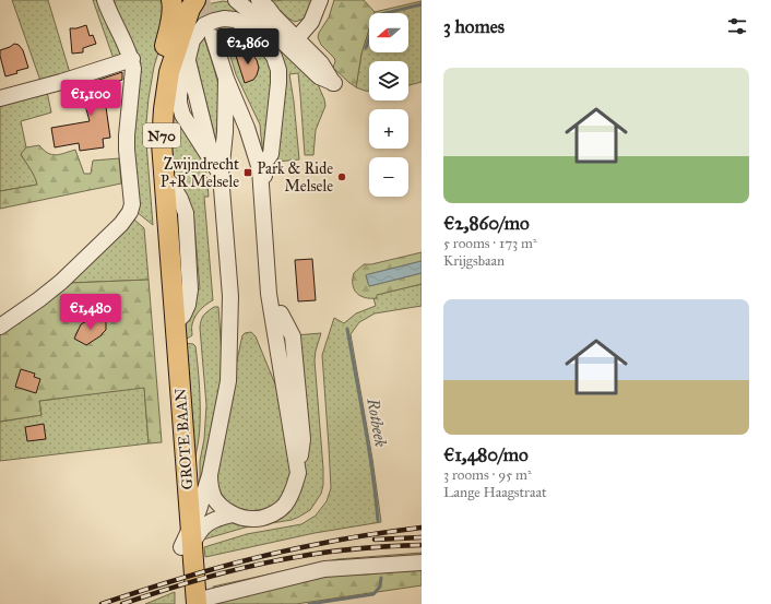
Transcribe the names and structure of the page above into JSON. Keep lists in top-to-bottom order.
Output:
{
  "streets": {
    "main road": ["N70", "GROTE BAAN"]
  },
  "crossings": [
    ["N70", "GROTE BAAN"]
  ],
  "water": ["Rotbeek"],
  "places": {
    "transit": ["Zwijndrecht P+R Melsele"],
    "other": ["Park & Ride Melsele"]
  },
  "north": "left",
  "page": {
    "heading": "3 homes",
    "map_buttons": ["+", "−"],
    "price": ["€2,860", "€1,100", "€1,480"],
    "list": [
      {
        "name": "€2,860/mo",
        "note": "5 rooms · 173 m² · Krijgsbaan"
      },
      {
        "name": "€1,480/mo",
        "note": "3 rooms · 95 m² · Lange Haagstraat"
      }
    ]
  }
}
